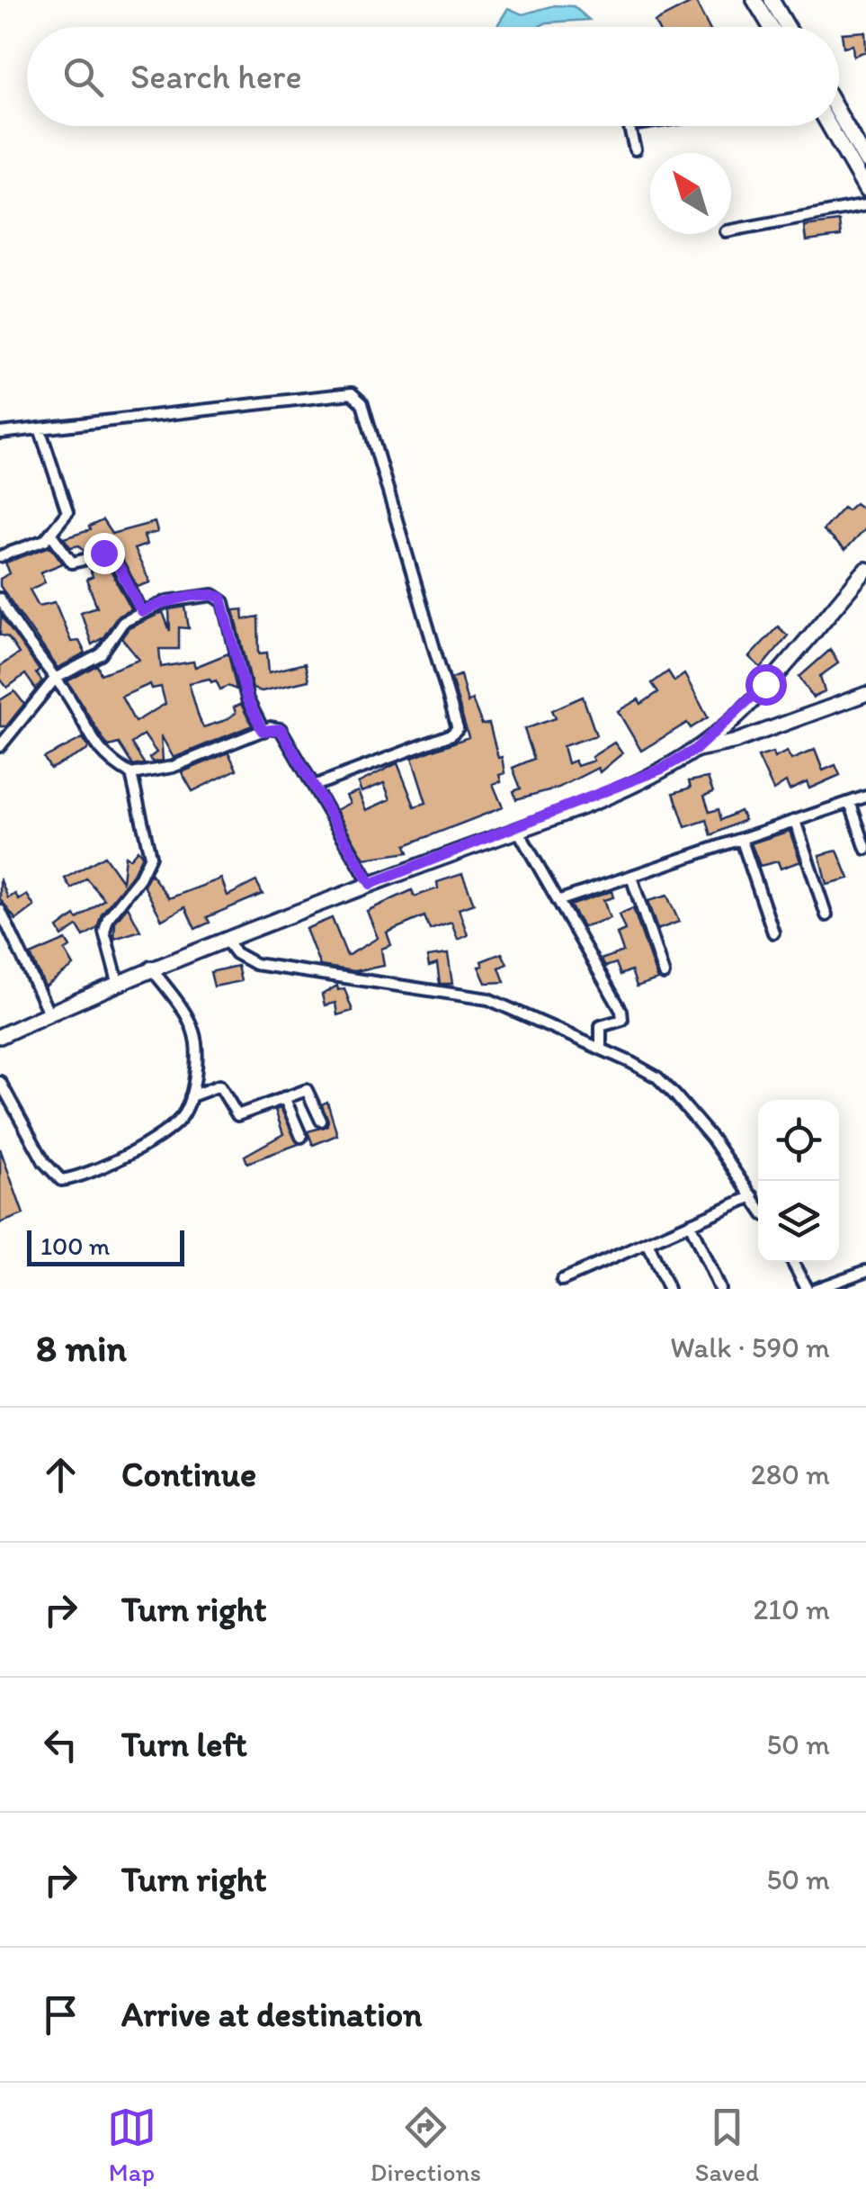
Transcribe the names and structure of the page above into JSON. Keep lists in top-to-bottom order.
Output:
{
  "scale_bar": "100 m",
  "north": "top left",
  "page": {
    "search": "Search here",
    "scale": "100 m",
    "heading": ["8 min", "Walk · 590 m"],
    "list": [
      ["Continue", "280 m"],
      ["Turn right", "210 m"],
      ["Turn left", "50 m"],
      ["Turn right", "50 m"],
      "Arrive at destination"
    ],
    "nav": ["Map", "Directions", "Saved"]
  }
}
